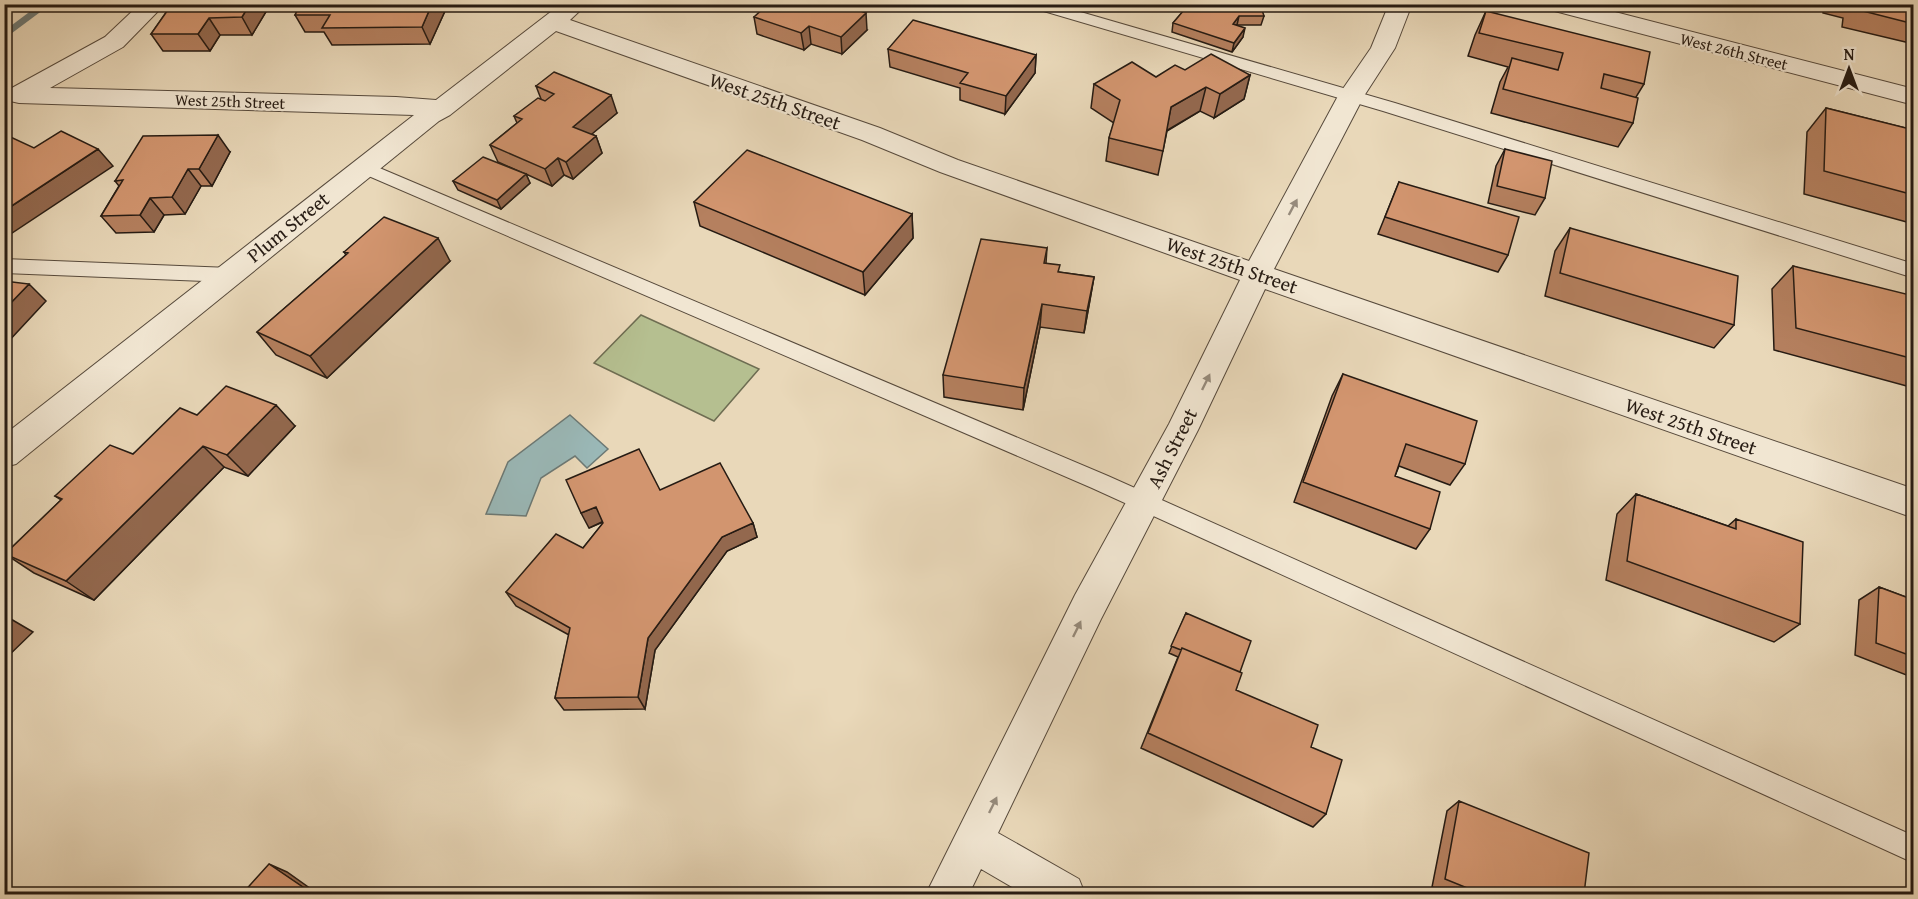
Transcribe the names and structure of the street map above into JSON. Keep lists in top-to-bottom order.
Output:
{
  "streets": {
    "street": [
      "West 26th Street",
      "West 25th Street",
      "Plum Street",
      "Ash Street"
    ]
  },
  "crossings": [
    ["West 25th Street", "Plum Street"],
    ["West 25th Street", "Ash Street"]
  ],
  "one_way": ["Ash Street"],
  "north": "top"
}
